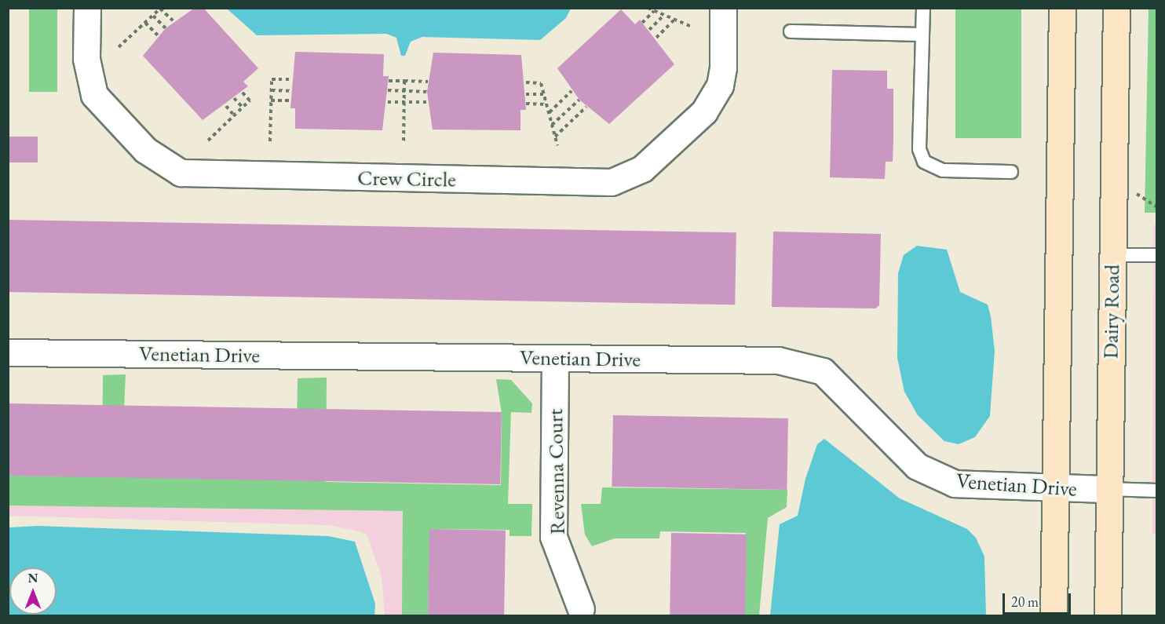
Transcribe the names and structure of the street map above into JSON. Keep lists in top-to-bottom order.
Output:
{
  "streets": {
    "street": [
      "Crew Circle",
      "Dairy Road",
      "Venetian Drive",
      "Revenna Court"
    ]
  },
  "crossings": [
    ["Dairy Road", "Venetian Drive"],
    ["Venetian Drive", "Revenna Court"]
  ],
  "scale_bar": "20 m",
  "north": "top"
}
